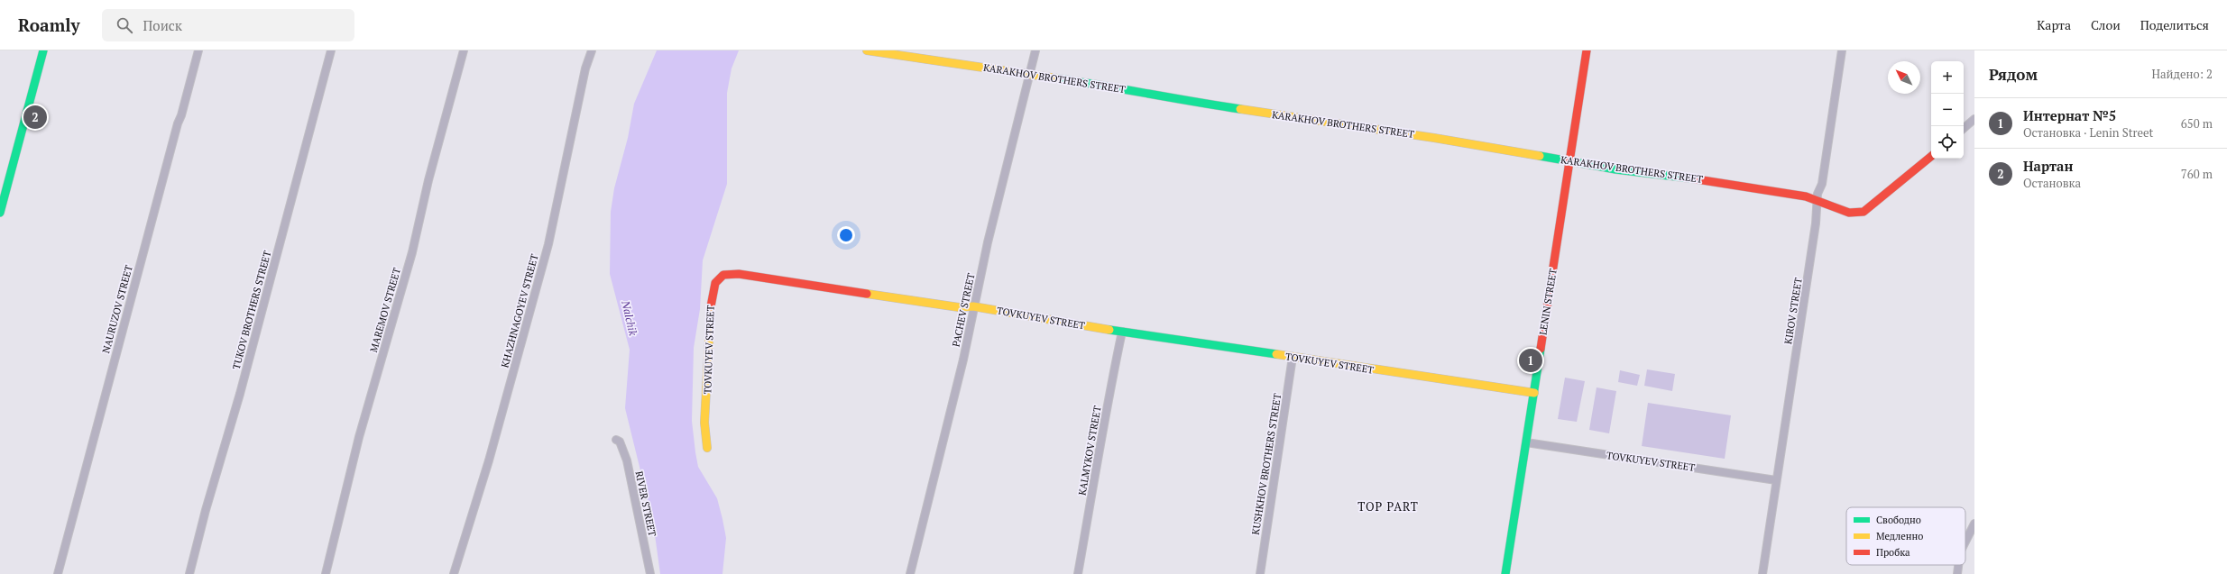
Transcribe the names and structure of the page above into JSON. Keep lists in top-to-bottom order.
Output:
{
  "streets": {
    "street": [
      "KARAKHOV BROTHERS STREET",
      "LENIN STREET",
      "NAURUZOV STREET",
      "TUKOV BROTHERS STREET",
      "MAREMOV STREET",
      "PACHEV STREET",
      "KHAZHNAGOYEV STREET",
      "KIROV STREET",
      "TOVKUYEV STREET",
      "KALMYKOV STREET",
      "KUSHKHOV BROTHERS STREET",
      "RIVER STREET"
    ]
  },
  "crossings": [
    ["KARAKHOV BROTHERS STREET", "LENIN STREET"],
    ["KARAKHOV BROTHERS STREET", "PACHEV STREET"],
    ["KARAKHOV BROTHERS STREET", "KIROV STREET"],
    ["LENIN STREET", "TOVKUYEV STREET"],
    ["PACHEV STREET", "TOVKUYEV STREET"],
    ["KIROV STREET", "TOVKUYEV STREET"],
    ["TOVKUYEV STREET", "KALMYKOV STREET"],
    ["TOVKUYEV STREET", "KUSHKHOV BROTHERS STREET"]
  ],
  "districts": ["TOP PART"],
  "water": ["Nalchik"],
  "legend": ["Свободно", "Медленно", "Пробка"],
  "north": "top left",
  "page": {
    "header": "Roamly",
    "search": "Поиск",
    "nav": ["Карта", "Слои", "Поделиться"],
    "heading": ["Рядом", "Найдено: 2"],
    "map_buttons": ["+", "−"],
    "list": [
      {
        "mark": "1",
        "name": "Интернат №5",
        "note": "Остановка · Lenin Street",
        "value": "650 m"
      },
      {
        "mark": "2",
        "name": "Нартан",
        "note": "Остановка",
        "value": "760 m"
      }
    ],
    "pins": ["2", "1"]
  }
}
